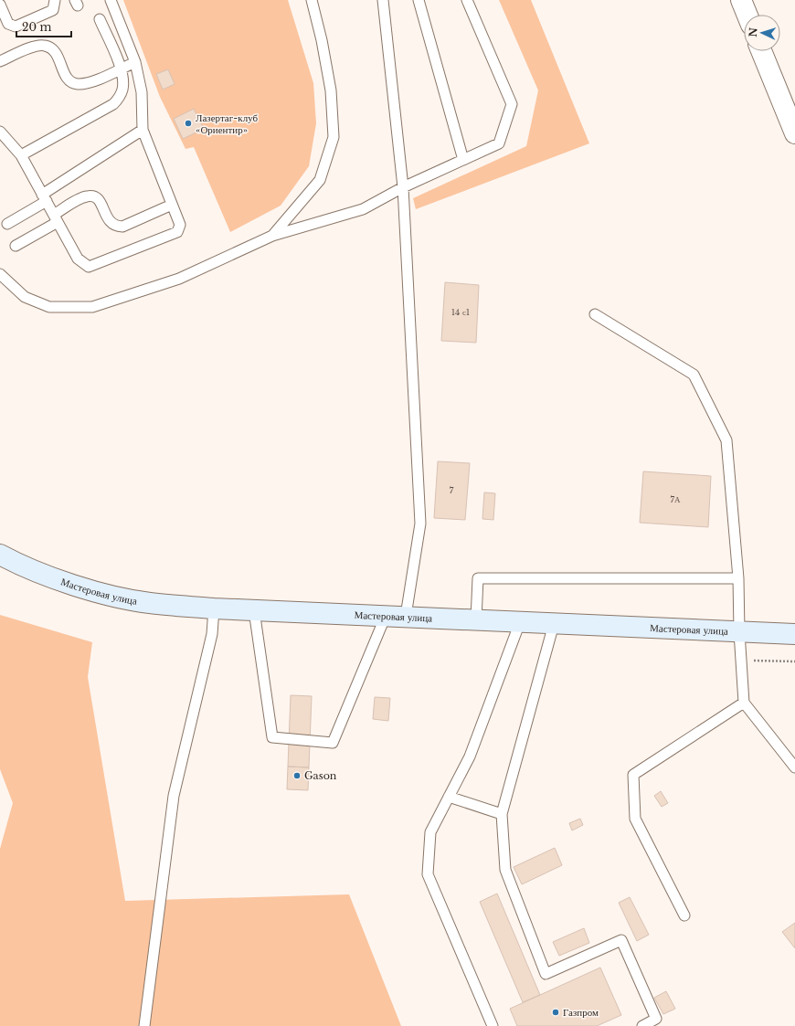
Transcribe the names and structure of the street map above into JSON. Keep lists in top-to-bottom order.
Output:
{
  "streets": {
    "main road": ["Мастеровая улица"]
  },
  "places": ["Лазертаг-клуб «Ориентир»", "Gason", "Газпром"],
  "house_numbers": ["14 с1", "7", "7А"],
  "scale_bar": "20 m",
  "north": "left"
}
